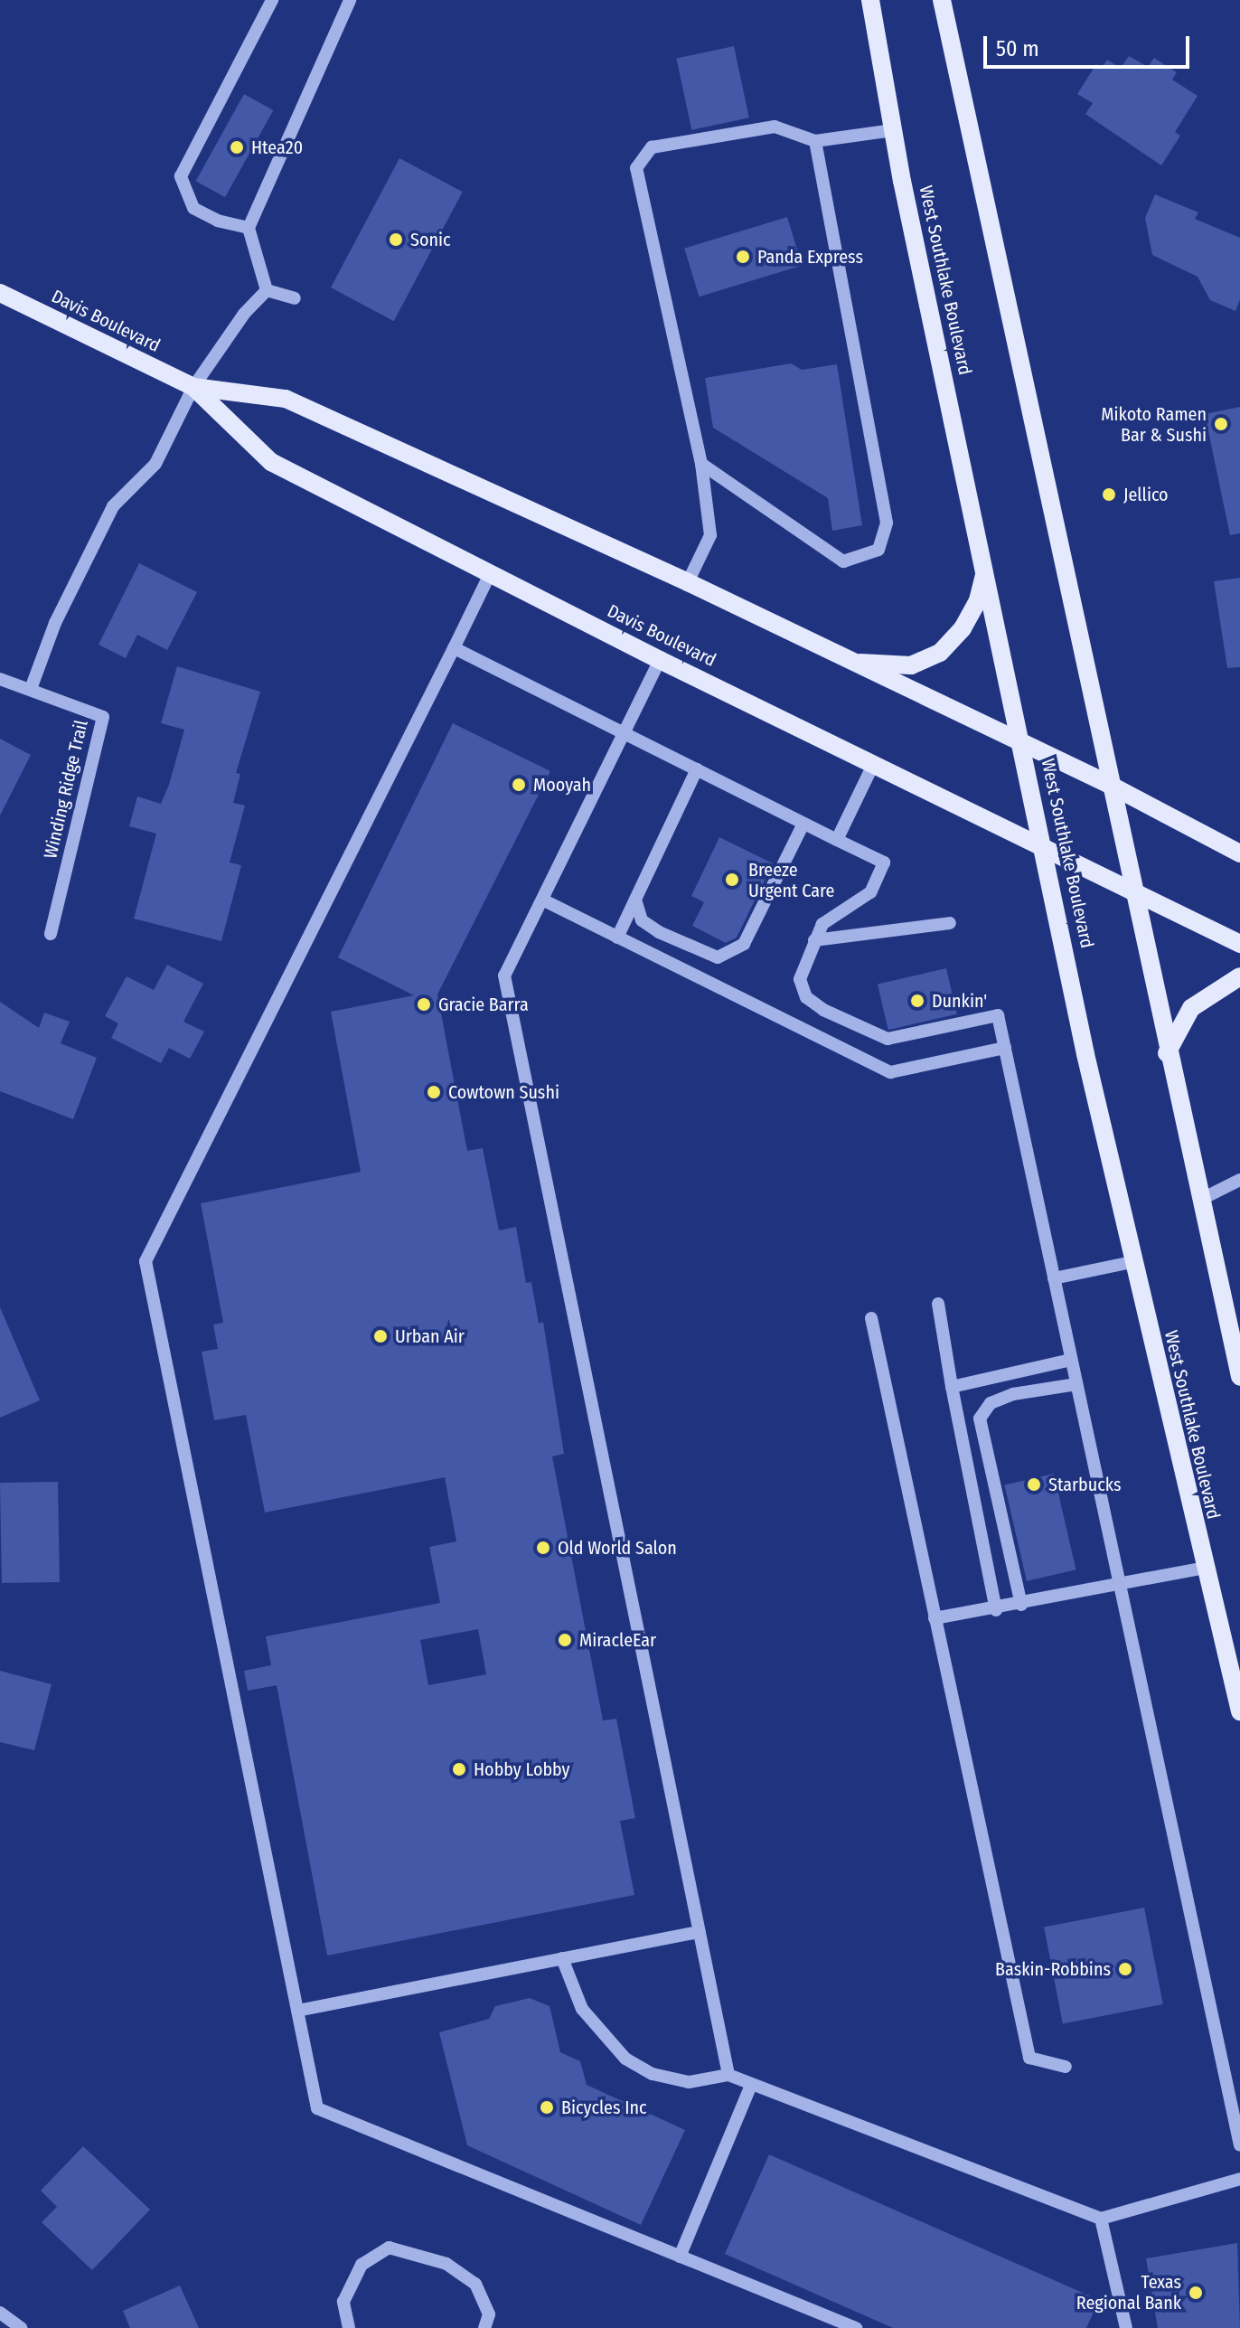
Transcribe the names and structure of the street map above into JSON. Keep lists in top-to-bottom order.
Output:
{
  "streets": {
    "main road": ["West Southlake Boulevard", "Davis Boulevard"],
    "street": ["Winding Ridge Trail"]
  },
  "crossings": [
    ["West Southlake Boulevard", "Davis Boulevard"]
  ],
  "places": [
    "Htea20",
    "Sonic",
    "Panda Express",
    "Mikoto Ramen Bar & Sushi",
    "Jellico",
    "Mooyah",
    "Breeze Urgent Care",
    "Dunkin'",
    "Gracie Barra",
    "Cowtown Sushi",
    "Urban Air",
    "Starbucks",
    "Old World Salon",
    "MiracleEar",
    "Hobby Lobby",
    "Baskin-Robbins",
    "Bicycles Inc",
    "Texas Regional Bank"
  ],
  "scale_bar": "50 m"
}
